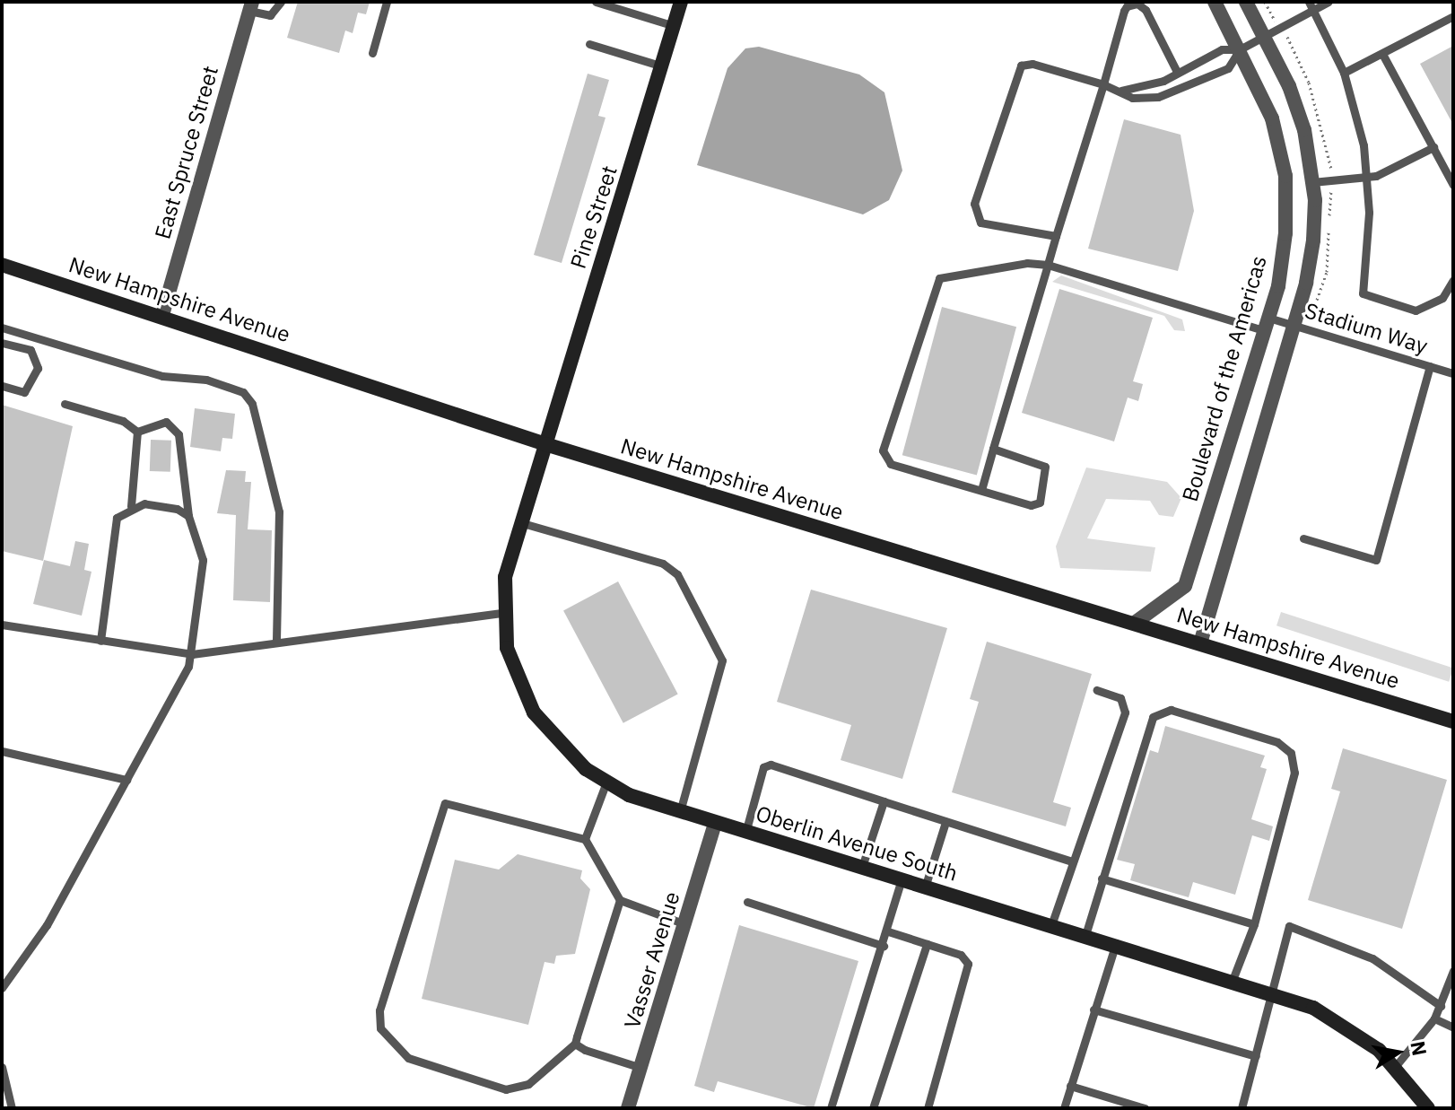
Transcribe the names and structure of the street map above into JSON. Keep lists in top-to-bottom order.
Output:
{
  "streets": {
    "street": [
      "East Spruce Street",
      "Pine Street",
      "New Hampshire Avenue",
      "Boulevard of the Americas",
      "Oberlin Avenue South",
      "Vasser Avenue"
    ],
    "lane": ["Stadium Way"]
  },
  "crossings": [
    ["East Spruce Street", "New Hampshire Avenue"],
    ["Pine Street", "New Hampshire Avenue"],
    ["Pine Street", "Oberlin Avenue South"],
    ["New Hampshire Avenue", "Boulevard of the Americas"],
    ["New Hampshire Avenue", "Oberlin Avenue South"],
    ["Stadium Way", "Boulevard of the Americas"],
    ["Oberlin Avenue South", "Vasser Avenue"]
  ],
  "north": "right"
}
